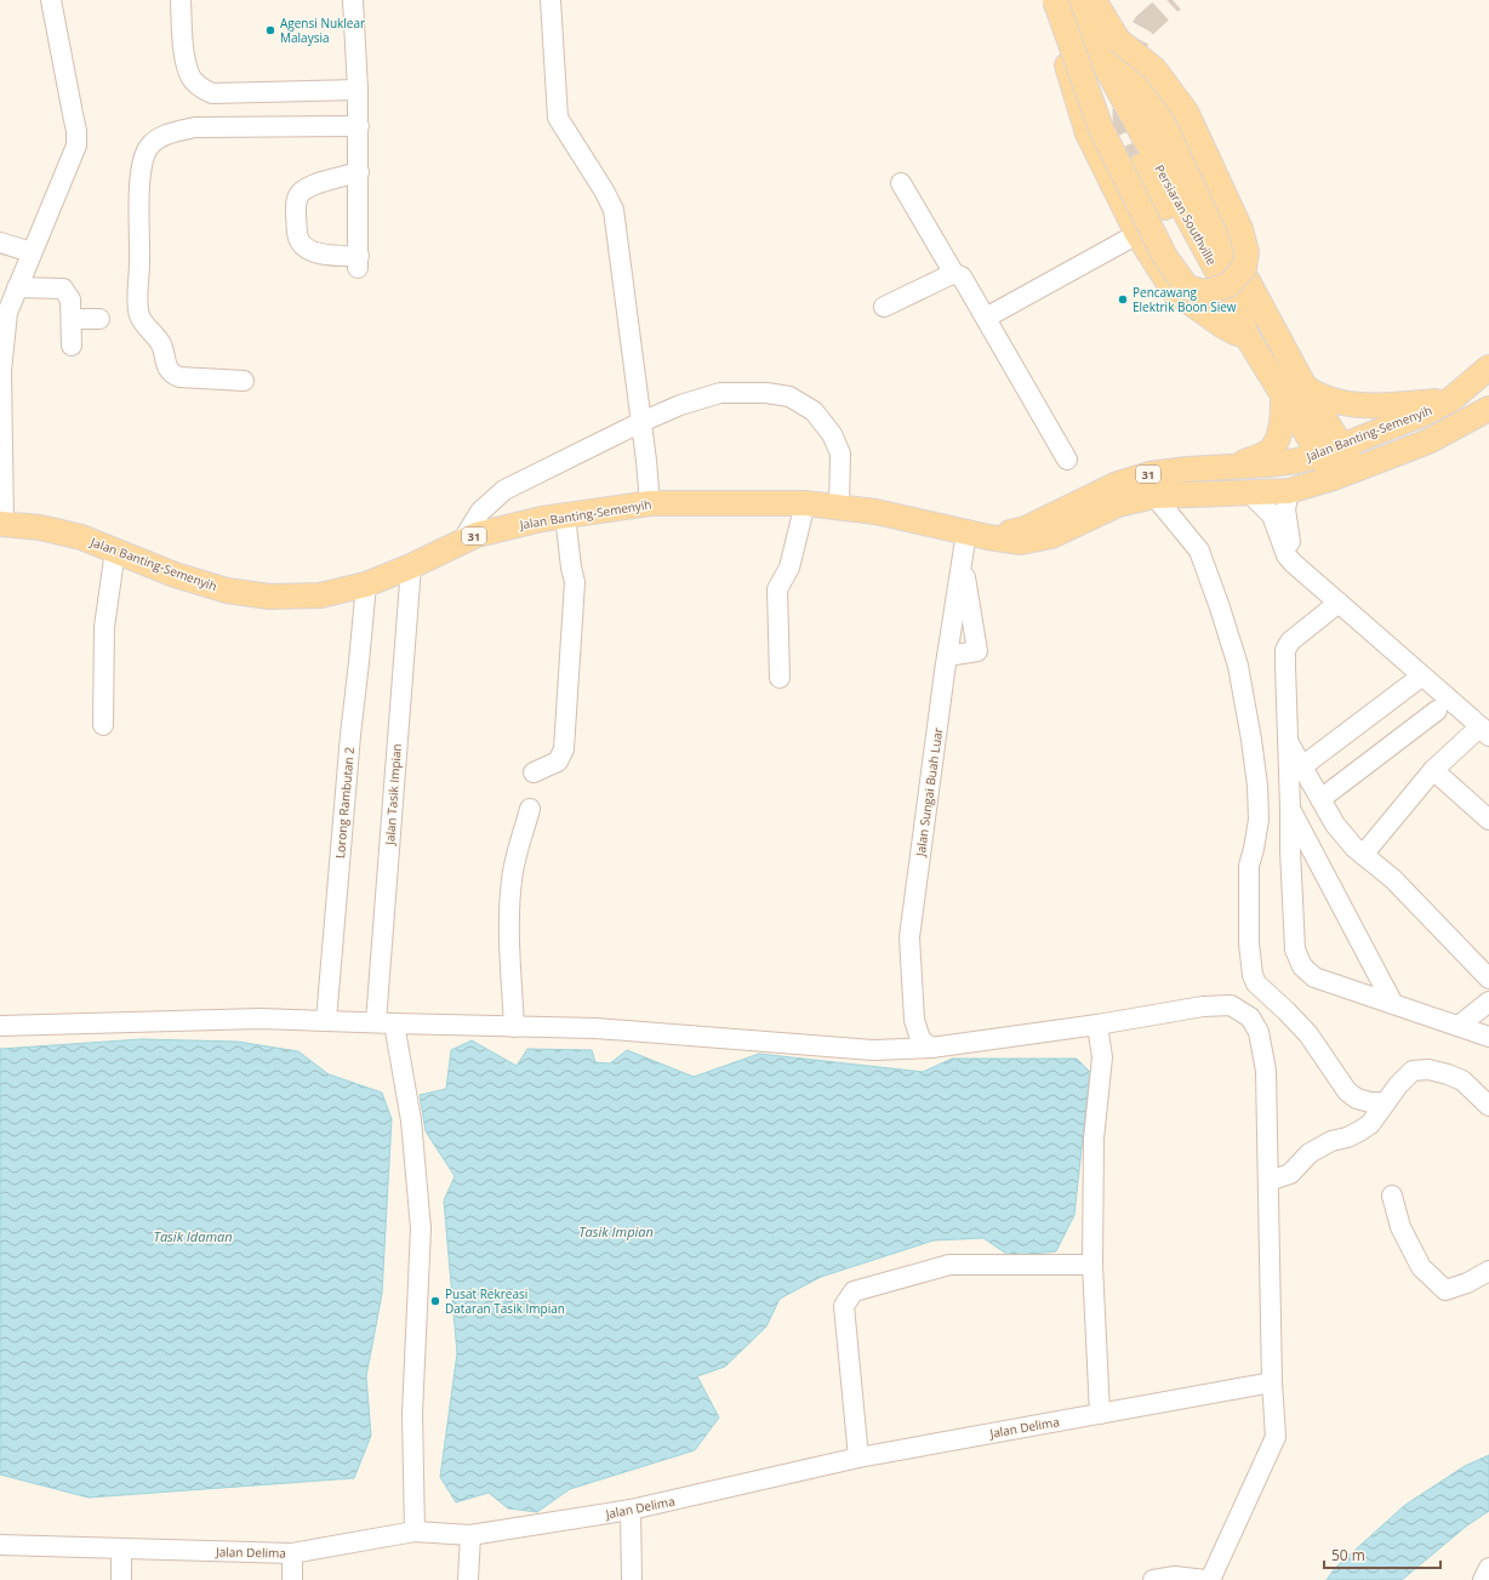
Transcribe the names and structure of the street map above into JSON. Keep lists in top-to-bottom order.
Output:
{
  "streets": {
    "main road": ["Persiaran Southville", "Jalan Banting-Semenyih", "31"],
    "street": [
      "Jalan Sungai Buah Luar",
      "Jalan Tasik Impian",
      "Lorong Rambutan 2",
      "Jalan Delima"
    ]
  },
  "crossings": [
    ["Persiaran Southville", "Jalan Banting-Semenyih"],
    ["Jalan Banting-Semenyih", "Jalan Sungai Buah Luar"],
    ["Jalan Banting-Semenyih", "Jalan Tasik Impian"],
    ["Jalan Banting-Semenyih", "Lorong Rambutan 2"],
    ["Jalan Tasik Impian", "Jalan Delima"]
  ],
  "water": ["Tasik Impian", "Tasik Idaman"],
  "places": ["Agensi Nuklear Malaysia", "Pencawang Elektrik Boon Siew", "Pusat Rekreasi Dataran Tasik Impian"],
  "scale_bar": "50 m"
}
